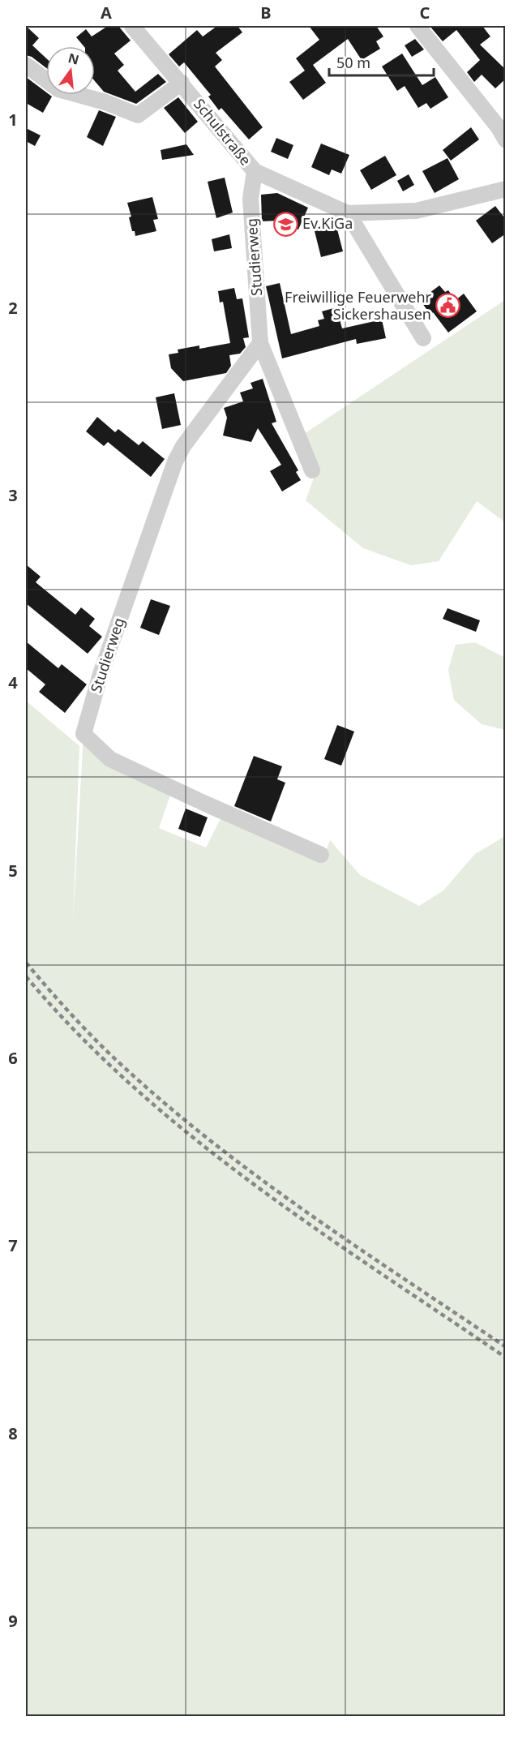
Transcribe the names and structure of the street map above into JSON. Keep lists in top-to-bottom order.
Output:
{
  "streets": {
    "street": ["Schulstraße", "Studierweg"]
  },
  "crossings": [
    ["Schulstraße", "Studierweg"]
  ],
  "places": {
    "school or university": ["Ev.KiGa"],
    "public building": ["Freiwillige Feuerwehr Sickershausen"]
  },
  "scale_bar": "50 m",
  "north": "top",
  "grid": {
    "columns": ["A", "B", "C"],
    "rows": [
      "1",
      "2",
      "3",
      "4",
      "5",
      "6",
      "7",
      "8",
      "9"
    ]
  }
}
